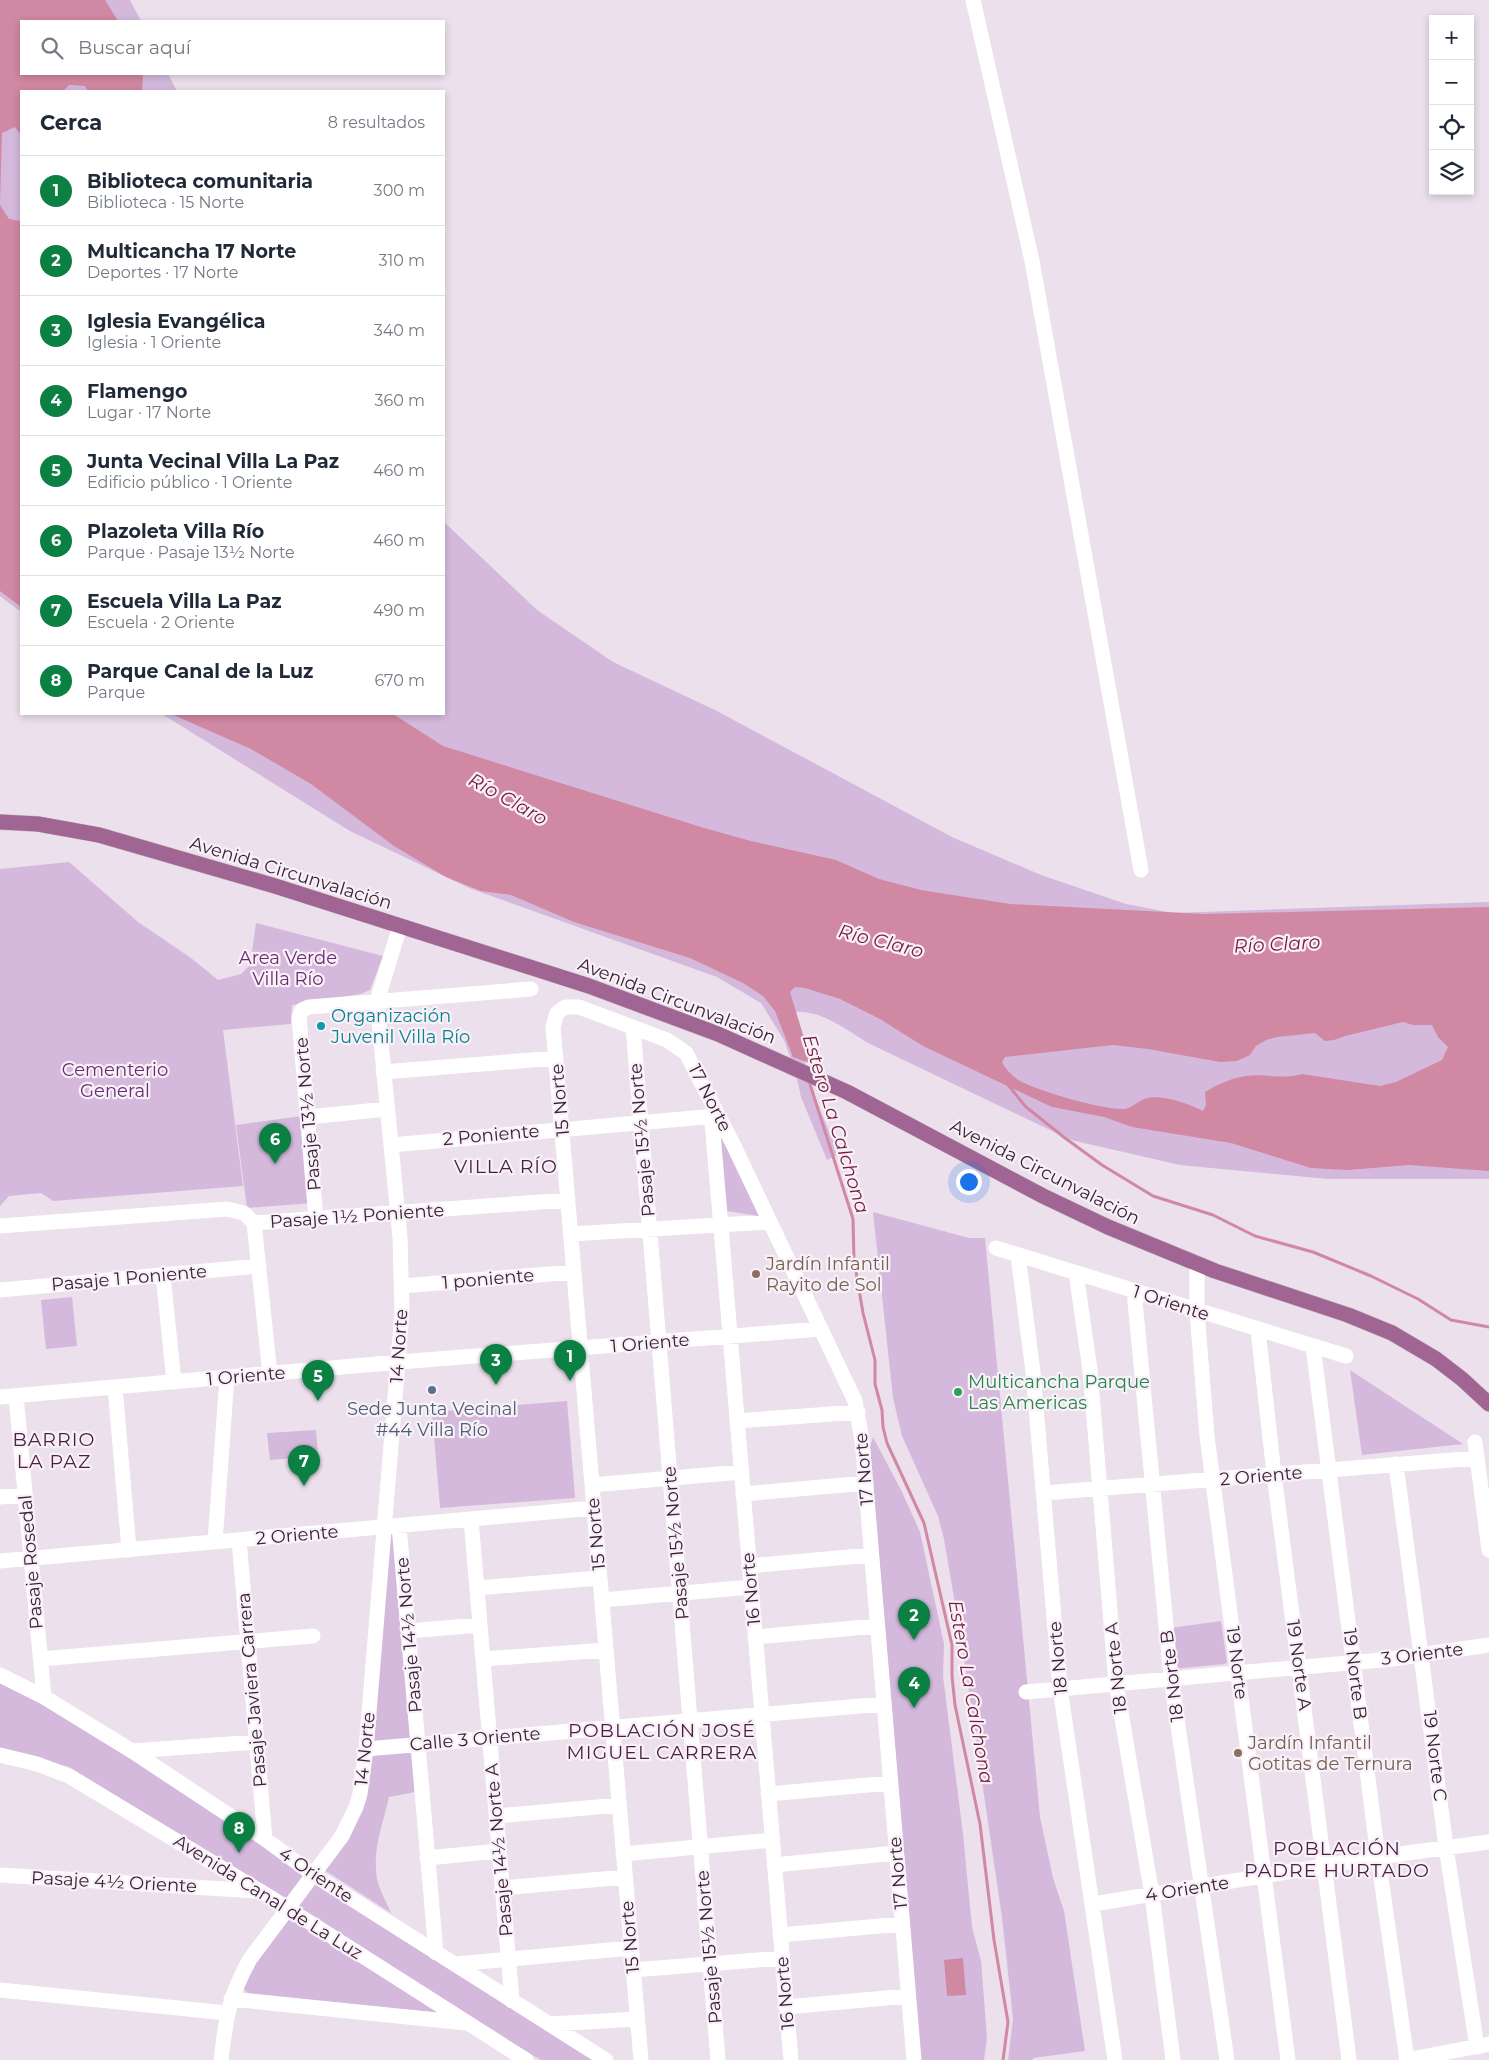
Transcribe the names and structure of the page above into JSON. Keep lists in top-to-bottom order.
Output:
{
  "streets": {
    "main road": ["Avenida Circunvalación"],
    "street": [
      "17 Norte",
      "15 Norte",
      "Pasaje 13½ Norte",
      "2 Poniente",
      "Pasaje 15½ Norte",
      "Pasaje 1½ Poniente",
      "Pasaje 1 Poniente",
      "1 poniente",
      "1 Oriente",
      "14 Norte",
      "2 Oriente",
      "Pasaje Rosedal",
      "16 Norte",
      "Pasaje 14½ Norte",
      "3 Oriente",
      "18 Norte",
      "19 Norte",
      "19 Norte A",
      "18 Norte A",
      "19 Norte B",
      "18 Norte B",
      "Pasaje Javiera Carrera",
      "Calle 3 Oriente",
      "19 Norte C",
      "Pasaje 14½ Norte A",
      "4 Oriente",
      "Pasaje 4½ Oriente",
      "Avenida Canal de La Luz"
    ]
  },
  "crossings": [
    ["Avenida Circunvalación", "14 Norte"],
    ["Avenida Circunvalación", "19 Norte"],
    ["17 Norte", "15 Norte"],
    ["17 Norte", "Pasaje 15½ Norte"],
    ["17 Norte", "1 Oriente"],
    ["17 Norte", "Calle 3 Oriente"],
    ["15 Norte", "2 Poniente"],
    ["15 Norte", "Pasaje 1½ Poniente"],
    ["15 Norte", "1 poniente"],
    ["15 Norte", "1 Oriente"],
    ["15 Norte", "2 Oriente"],
    ["15 Norte", "Calle 3 Oriente"],
    ["Pasaje 13½ Norte", "Pasaje 1½ Poniente"],
    ["Pasaje 13½ Norte", "14 Norte"],
    ["2 Poniente", "Pasaje 15½ Norte"],
    ["2 Poniente", "14 Norte"],
    ["2 Poniente", "16 Norte"],
    ["Pasaje 15½ Norte", "1 Oriente"],
    ["Pasaje 15½ Norte", "Calle 3 Oriente"],
    ["Pasaje 1½ Poniente", "14 Norte"],
    ["1 poniente", "14 Norte"],
    ["1 Oriente", "14 Norte"],
    ["1 Oriente", "Pasaje Rosedal"],
    ["1 Oriente", "16 Norte"],
    ["1 Oriente", "18 Norte"],
    ["1 Oriente", "19 Norte"],
    ["1 Oriente", "19 Norte A"],
    ["1 Oriente", "18 Norte A"],
    ["1 Oriente", "19 Norte B"],
    ["1 Oriente", "18 Norte B"],
    ["14 Norte", "2 Oriente"],
    ["14 Norte", "Calle 3 Oriente"],
    ["14 Norte", "4 Oriente"],
    ["14 Norte", "Avenida Canal de La Luz"],
    ["2 Oriente", "Pasaje Rosedal"],
    ["2 Oriente", "Pasaje 14½ Norte"],
    ["2 Oriente", "18 Norte"],
    ["2 Oriente", "19 Norte"],
    ["2 Oriente", "19 Norte A"],
    ["2 Oriente", "18 Norte A"],
    ["2 Oriente", "19 Norte B"],
    ["2 Oriente", "18 Norte B"],
    ["2 Oriente", "Pasaje Javiera Carrera"],
    ["2 Oriente", "19 Norte C"],
    ["2 Oriente", "Pasaje 14½ Norte A"],
    ["Pasaje Rosedal", "4 Oriente"],
    ["16 Norte", "Calle 3 Oriente"],
    ["Pasaje 14½ Norte", "Calle 3 Oriente"],
    ["Pasaje 14½ Norte", "4 Oriente"],
    ["3 Oriente", "18 Norte"],
    ["3 Oriente", "19 Norte"],
    ["3 Oriente", "19 Norte A"],
    ["3 Oriente", "18 Norte A"],
    ["3 Oriente", "19 Norte B"],
    ["3 Oriente", "18 Norte B"],
    ["3 Oriente", "19 Norte C"],
    ["18 Norte", "4 Oriente"],
    ["19 Norte", "4 Oriente"],
    ["19 Norte A", "4 Oriente"],
    ["18 Norte A", "4 Oriente"],
    ["19 Norte B", "4 Oriente"],
    ["18 Norte B", "4 Oriente"],
    ["Pasaje Javiera Carrera", "4 Oriente"],
    ["Calle 3 Oriente", "Pasaje 14½ Norte A"],
    ["19 Norte C", "4 Oriente"],
    ["Pasaje 14½ Norte A", "4 Oriente"],
    ["Pasaje 4½ Oriente", "Avenida Canal de La Luz"]
  ],
  "districts": [
    "VILLA RÍO",
    "BARRIO LA PAZ",
    "POBLACIÓN JOSÉ MIGUEL CARRERA",
    "POBLACIÓN PADRE HURTADO"
  ],
  "water": ["Río Claro", "Estero La Calchona"],
  "parks": ["Area Verde Villa Río", "Cementerio General"],
  "places": [
    "Organización Juvenil Villa Río",
    "Jardín Infantil Rayito de Sol",
    "Sede Junta Vecinal #44 Villa Río",
    "Multicancha Parque Las Americas",
    "Jardín Infantil Gotitas de Ternura"
  ],
  "page": {
    "map_buttons": ["+", "−"],
    "search": "Buscar aquí",
    "heading": ["Cerca", "8 resultados"],
    "list": [
      {
        "mark": "1",
        "name": "Biblioteca comunitaria",
        "note": "Biblioteca · 15 Norte",
        "value": "300 m"
      },
      {
        "mark": "2",
        "name": "Multicancha 17 Norte",
        "note": "Deportes · 17 Norte",
        "value": "310 m"
      },
      {
        "mark": "3",
        "name": "Iglesia Evangélica",
        "note": "Iglesia · 1 Oriente",
        "value": "340 m"
      },
      {
        "mark": "4",
        "name": "Flamengo",
        "note": "Lugar · 17 Norte",
        "value": "360 m"
      },
      {
        "mark": "5",
        "name": "Junta Vecinal Villa La Paz",
        "note": "Edificio público · 1 Oriente",
        "value": "460 m"
      },
      {
        "mark": "6",
        "name": "Plazoleta Villa Río",
        "note": "Parque · Pasaje 13½ Norte",
        "value": "460 m"
      },
      {
        "mark": "7",
        "name": "Escuela Villa La Paz",
        "note": "Escuela · 2 Oriente",
        "value": "490 m"
      },
      {
        "mark": "8",
        "name": "Parque Canal de la Luz",
        "note": "Parque",
        "value": "670 m"
      }
    ],
    "pins": [
      "6",
      "1",
      "3",
      "5",
      "7",
      "2",
      "4",
      "8"
    ]
  }
}
